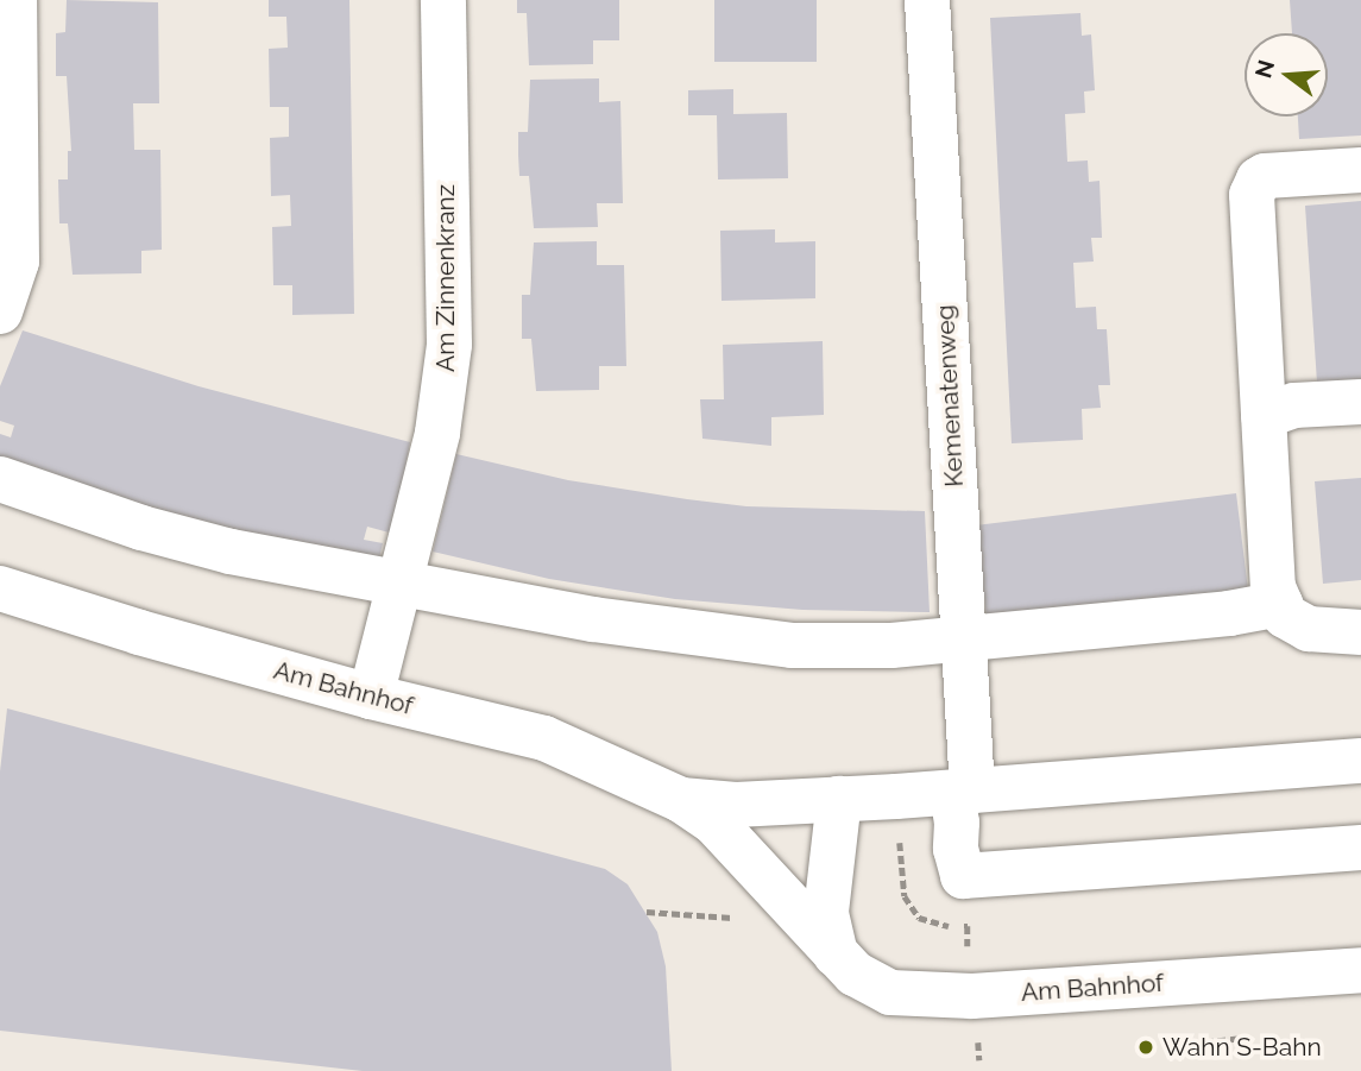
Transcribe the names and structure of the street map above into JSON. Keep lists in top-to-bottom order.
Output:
{
  "streets": {
    "street": ["Am Zinnenkranz", "Kemenatenweg", "Am Bahnhof"]
  },
  "crossings": [
    ["Am Zinnenkranz", "Am Bahnhof"],
    ["Kemenatenweg", "Am Bahnhof"]
  ],
  "places": ["Wahn S-Bahn"],
  "north": "left"
}
